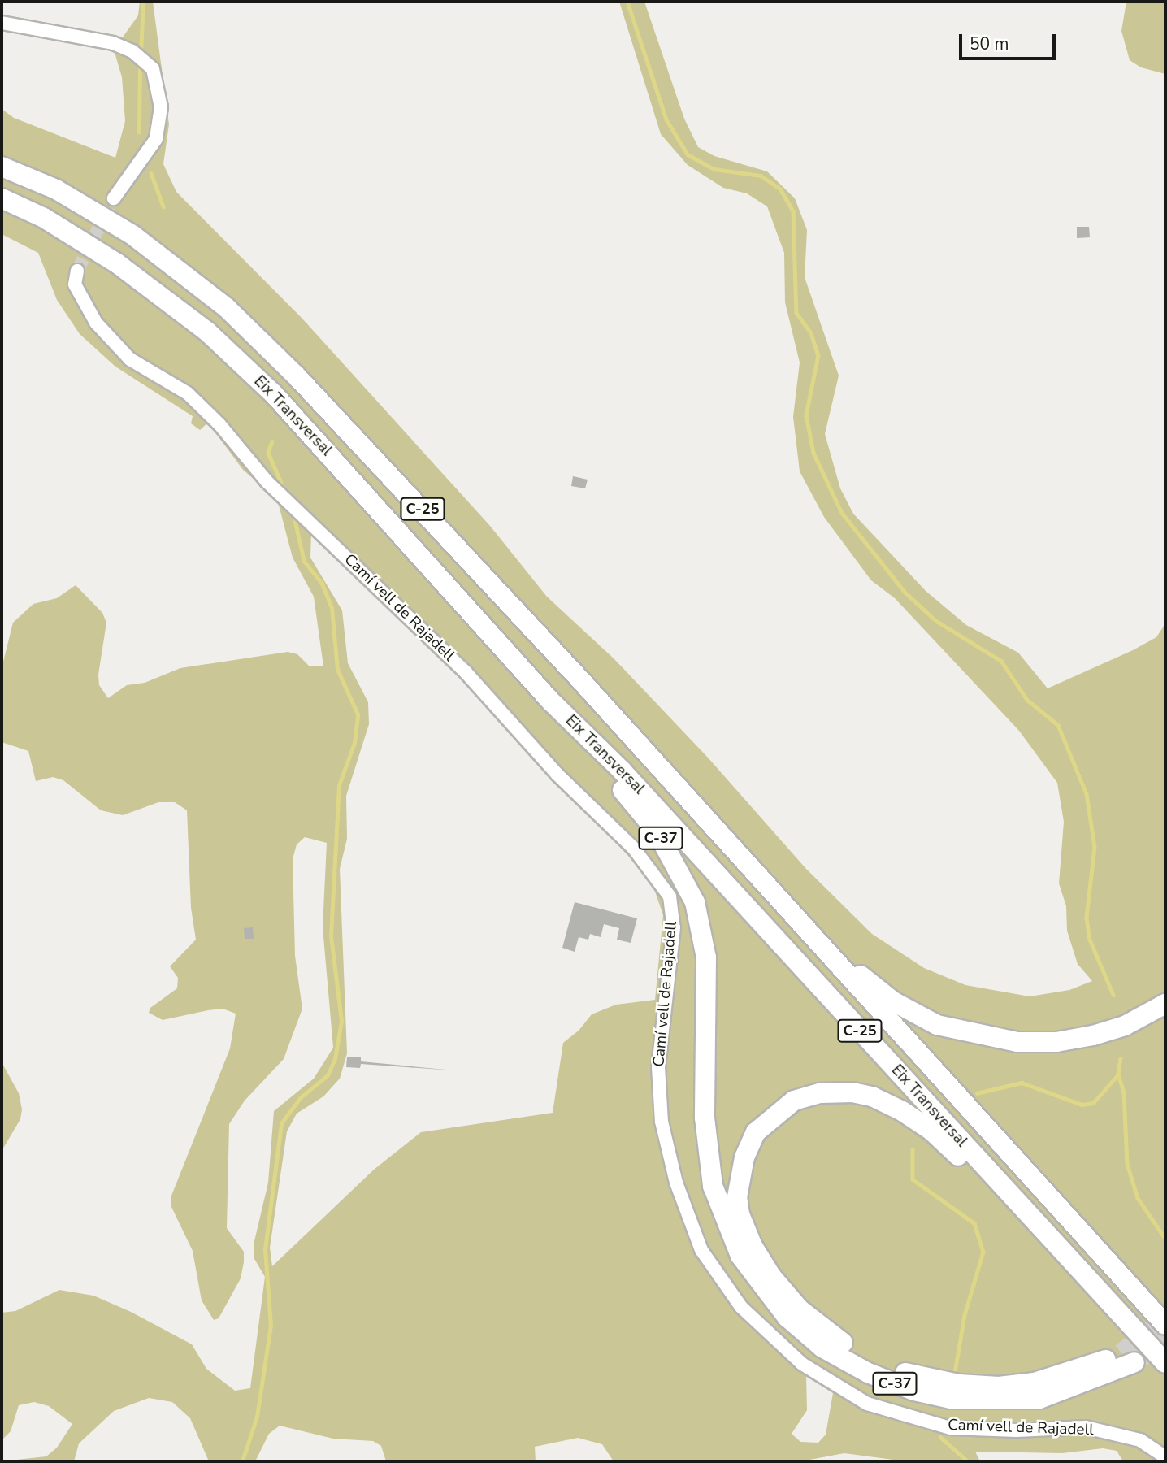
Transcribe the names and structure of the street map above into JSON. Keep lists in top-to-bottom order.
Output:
{
  "streets": {
    "highway": ["Eix Transversal", "C-25", "C-37"],
    "street": ["Camí vell de Rajadell"]
  },
  "crossings": [
    ["Eix Transversal", "C-37"]
  ],
  "scale_bar": "50 m"
}
